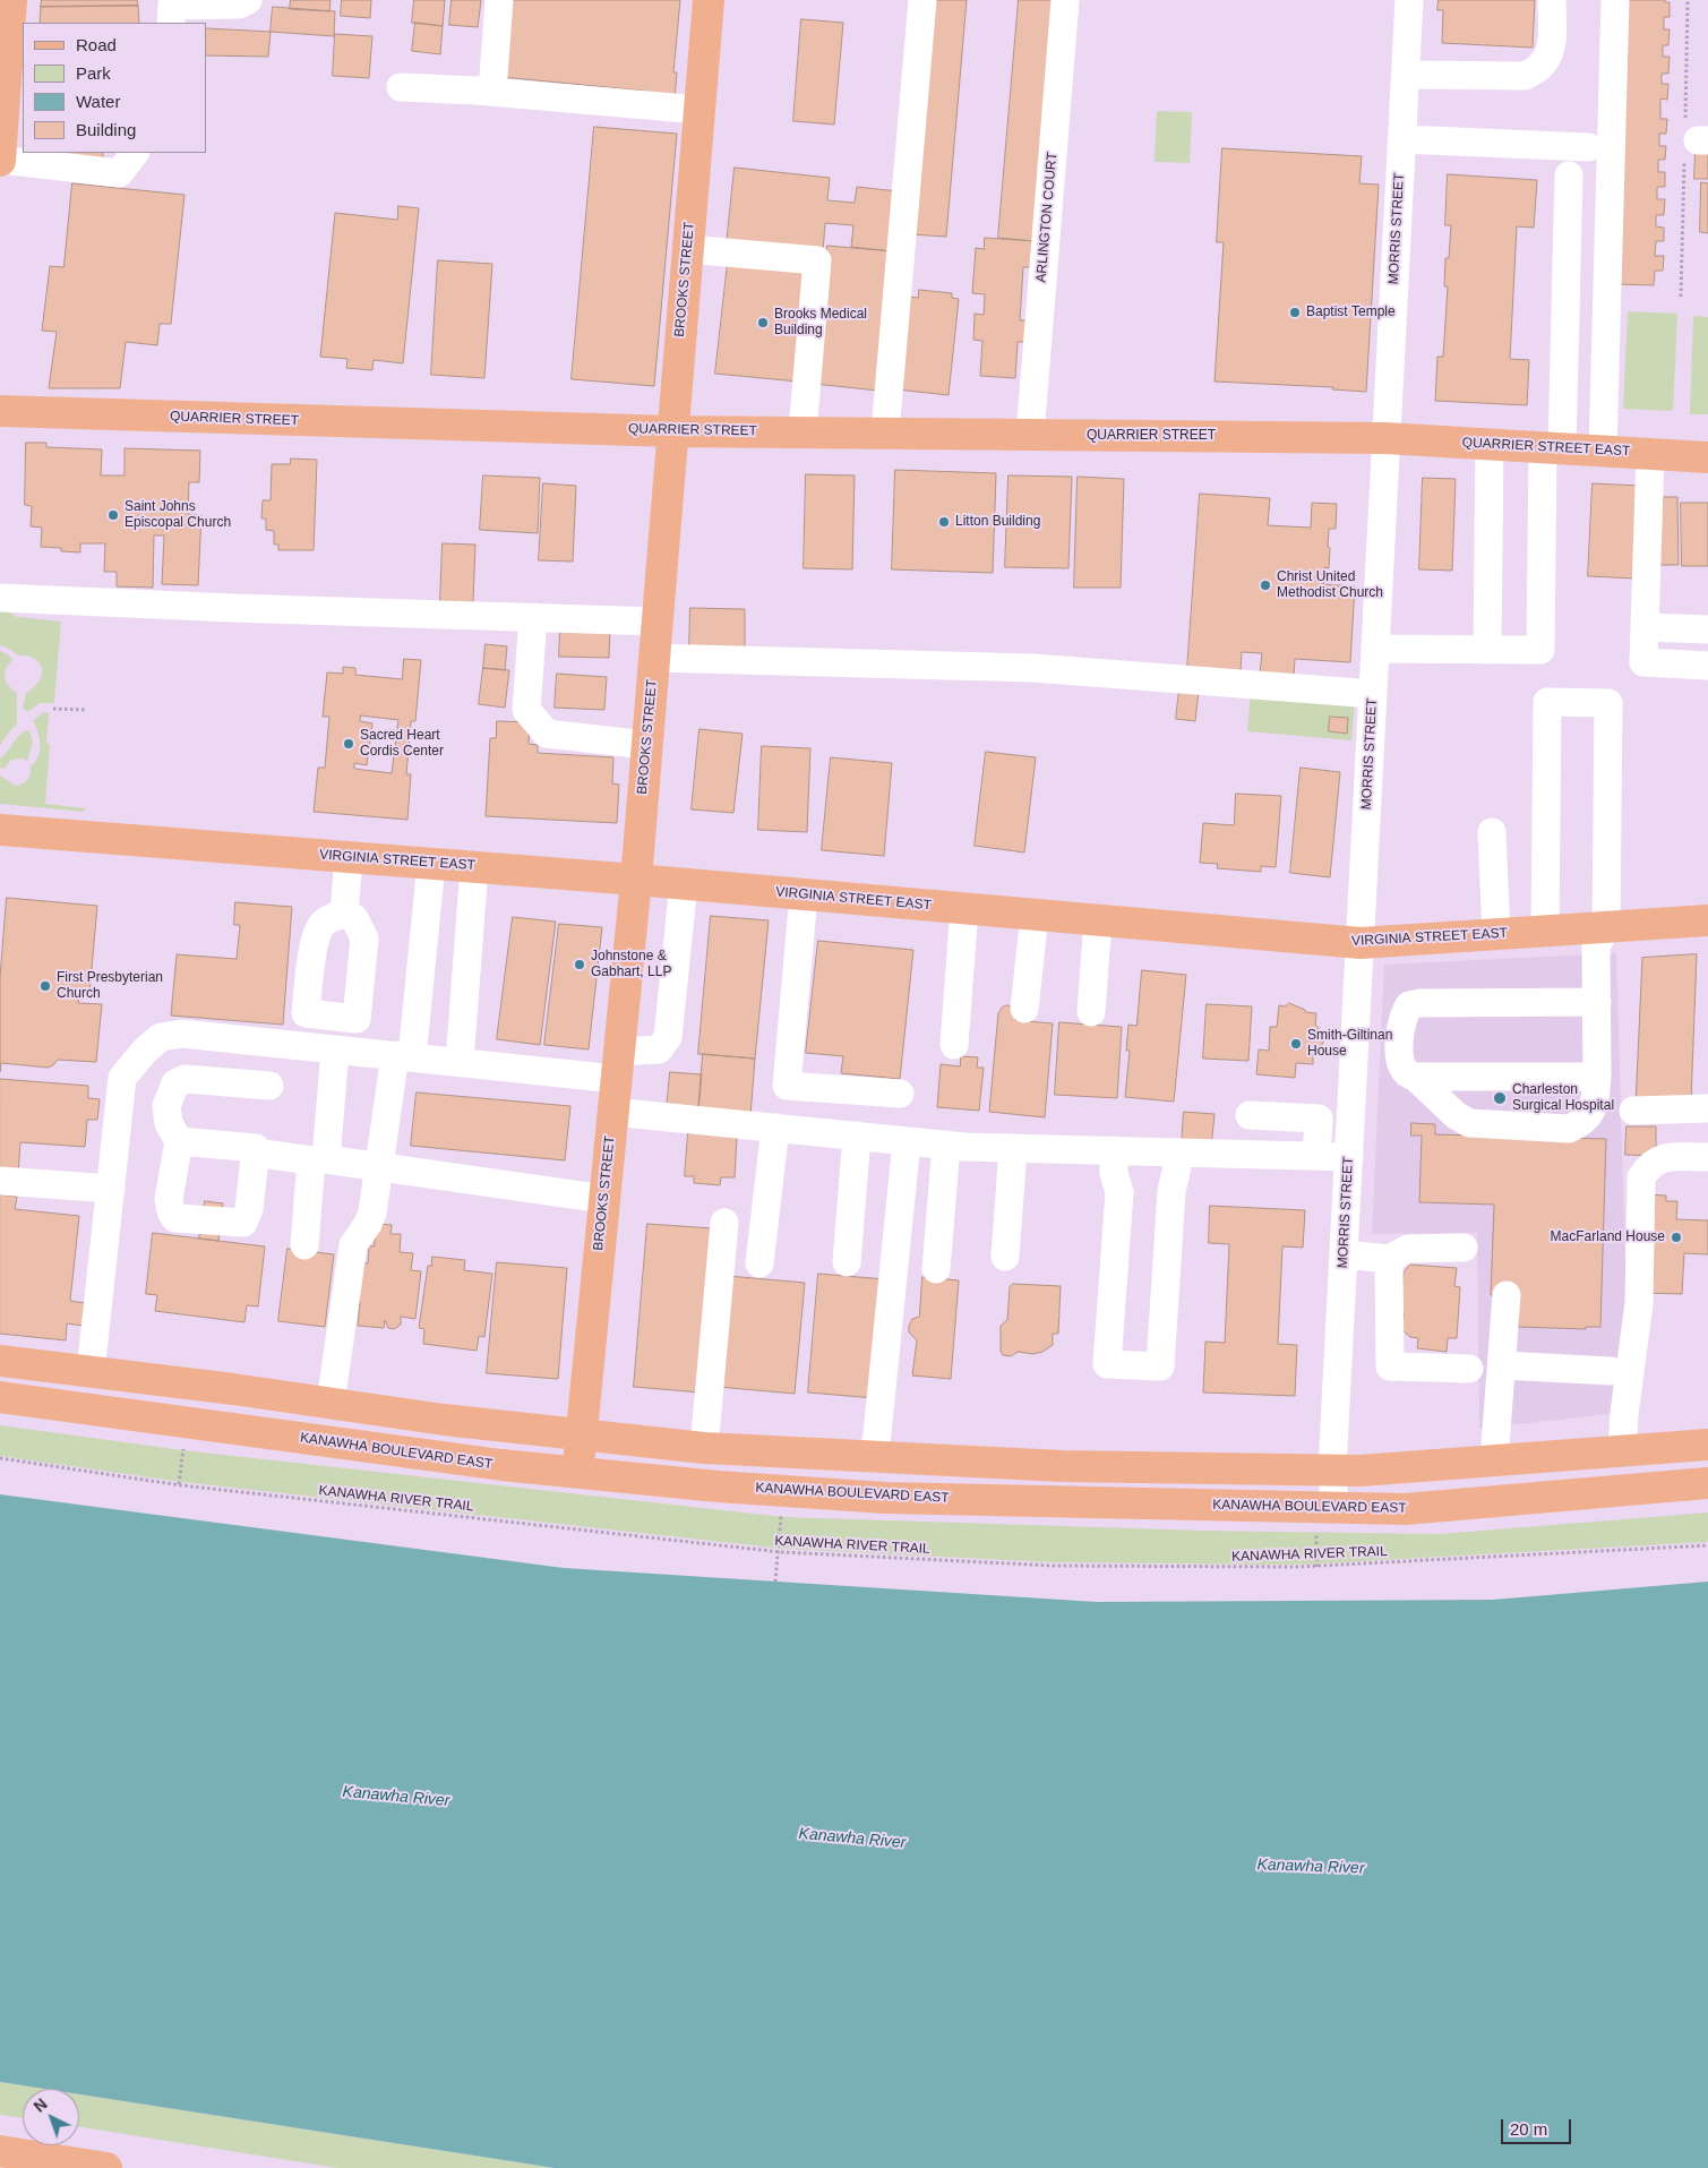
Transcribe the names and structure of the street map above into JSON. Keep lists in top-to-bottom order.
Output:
{
  "streets": {
    "main road": [
      "BROOKS STREET",
      "QUARRIER STREET",
      "QUARRIER STREET EAST",
      "VIRGINIA STREET EAST",
      "KANAWHA BOULEVARD EAST"
    ],
    "street": ["ARLINGTON COURT", "MORRIS STREET"],
    "path": ["KANAWHA RIVER TRAIL"]
  },
  "crossings": [
    ["ARLINGTON COURT", "QUARRIER STREET"],
    ["MORRIS STREET", "QUARRIER STREET"],
    ["MORRIS STREET", "QUARRIER STREET EAST"],
    ["MORRIS STREET", "VIRGINIA STREET EAST"],
    ["MORRIS STREET", "KANAWHA BOULEVARD EAST"],
    ["BROOKS STREET", "QUARRIER STREET"],
    ["BROOKS STREET", "VIRGINIA STREET EAST"],
    ["BROOKS STREET", "KANAWHA BOULEVARD EAST"],
    ["QUARRIER STREET", "QUARRIER STREET EAST"]
  ],
  "water": ["Kanawha River"],
  "places": [
    "Baptist Temple",
    "Brooks Medical Building",
    "Saint Johns Episcopal Church",
    "Litton Building",
    "Christ United Methodist Church",
    "Sacred Heart Cordis Center",
    "Johnstone & Gabhart, LLP",
    "First Presbyterian Church",
    "Smith-Giltinan House",
    "Charleston Surgical Hospital",
    "MacFarland House"
  ],
  "legend": [
    "Road",
    "Park",
    "Water",
    "Building"
  ],
  "scale_bar": "20 m",
  "north": "top left"
}
